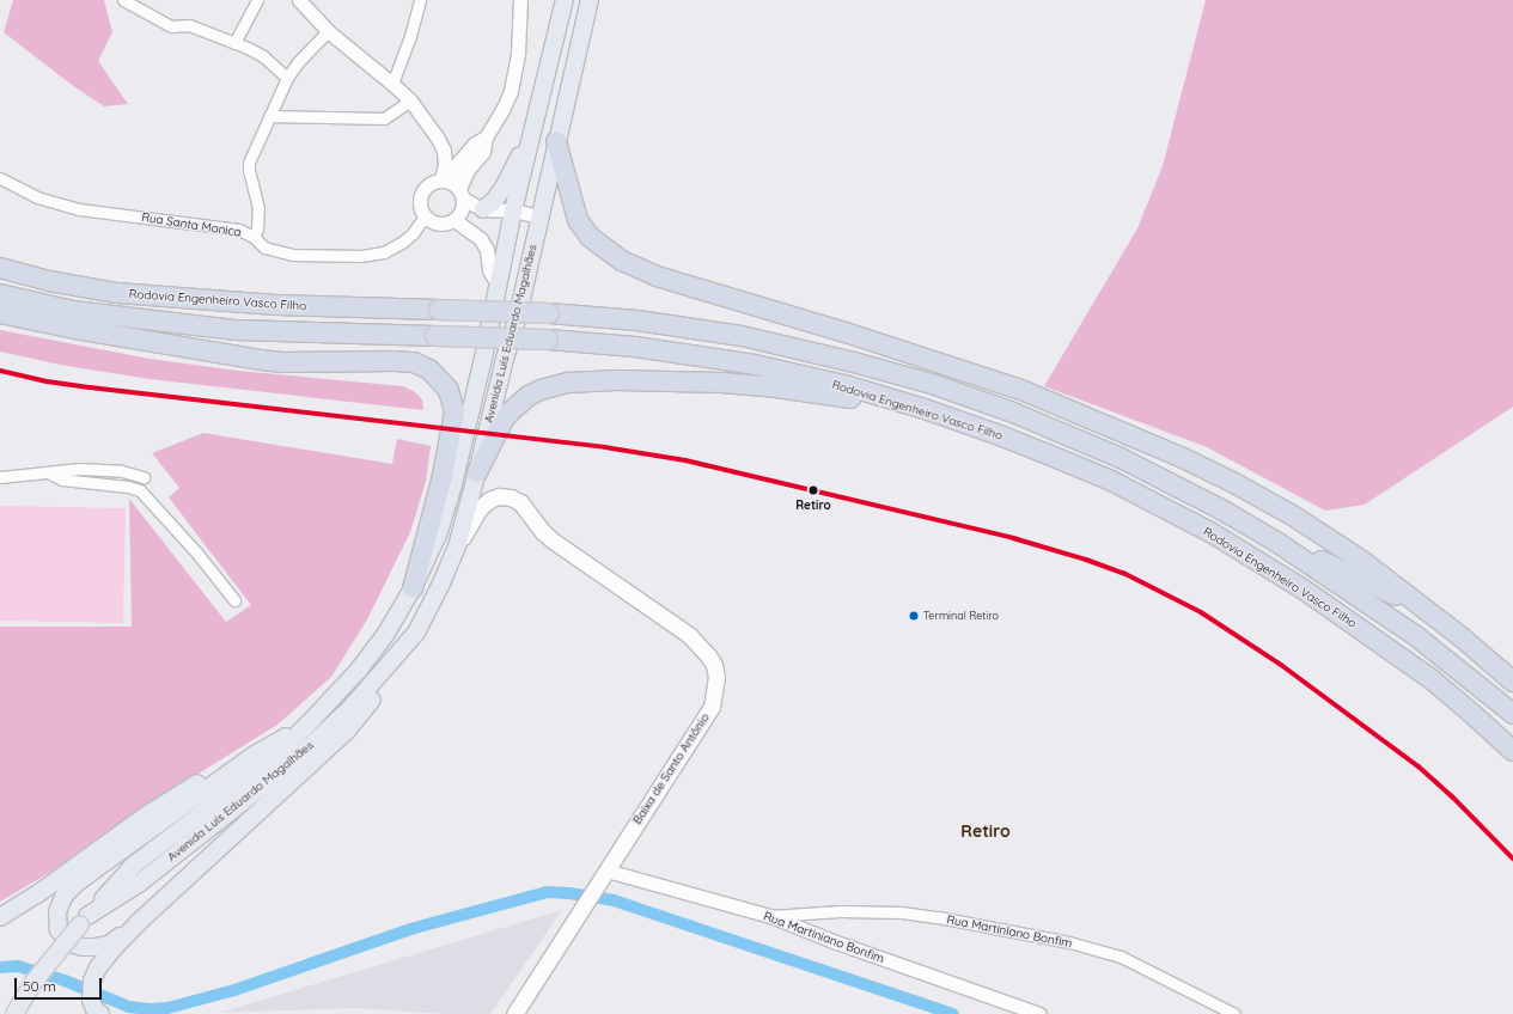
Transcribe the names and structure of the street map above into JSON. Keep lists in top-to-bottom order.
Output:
{
  "streets": {
    "highway": ["Rodovia Engenheiro Vasco Filho"],
    "main road": ["Avenida Luís Eduardo Magalhães", "Baixa de Santo Antônio"],
    "street": ["Rua Santa Monica", "Rua Martinlano Bonfim", "Rua Martiniano Bonfim"]
  },
  "crossings": [
    ["Rua Santa Monica", "Avenida Luís Eduardo Magalhães"],
    ["Avenida Luís Eduardo Magalhães", "Baixa de Santo Antônio"],
    ["Baixa de Santo Antônio", "Rua Martiniano Bonfim"],
    ["Rua Martinlano Bonfim", "Rua Martiniano Bonfim"]
  ],
  "districts": ["Retiro"],
  "places": ["Retiro", "Terminal Retiro"],
  "scale_bar": "50 m"
}
